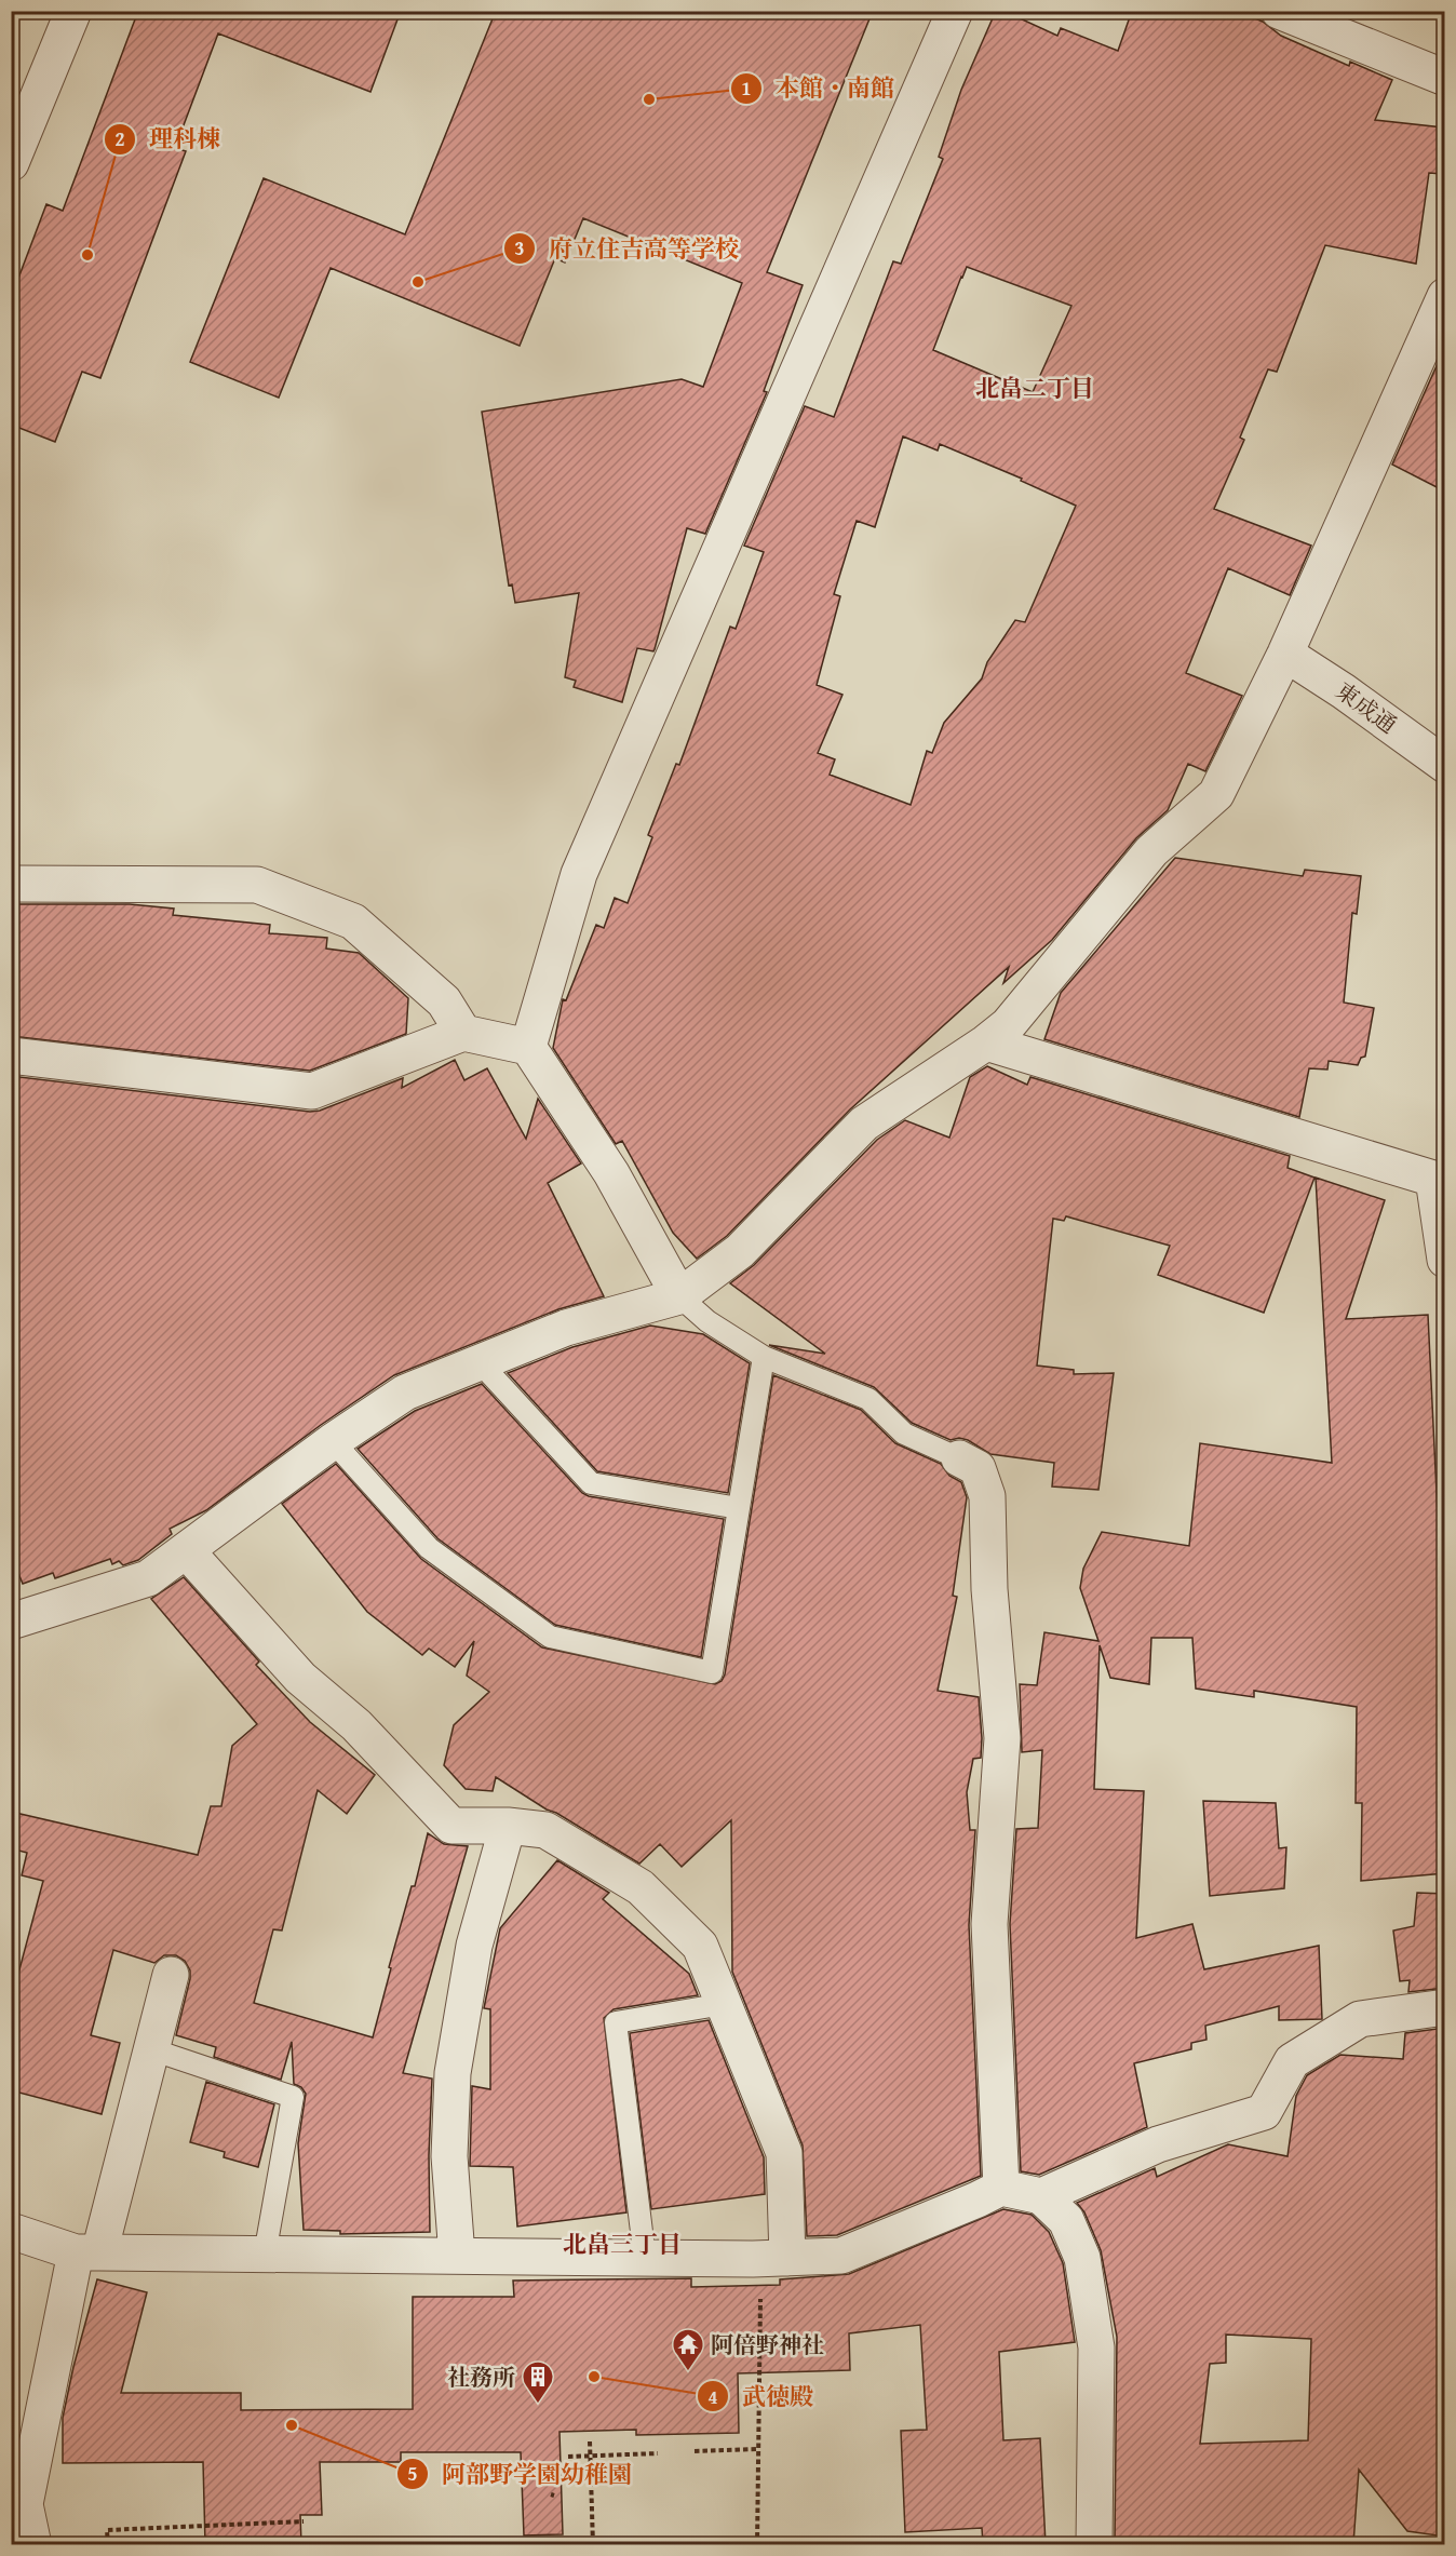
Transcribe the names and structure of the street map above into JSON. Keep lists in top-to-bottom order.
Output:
{
  "streets": {
    "street": ["東成通"]
  },
  "districts": ["北畠二丁目", "北畠三丁目"],
  "places": {
    "other": [
      "本館・南館",
      "理科棟",
      "府立住吉高等学校",
      "武徳殿",
      "阿部野学園幼稚園"
    ],
    "temple": ["阿倍野神社"],
    "building": ["社務所"]
  }
}
